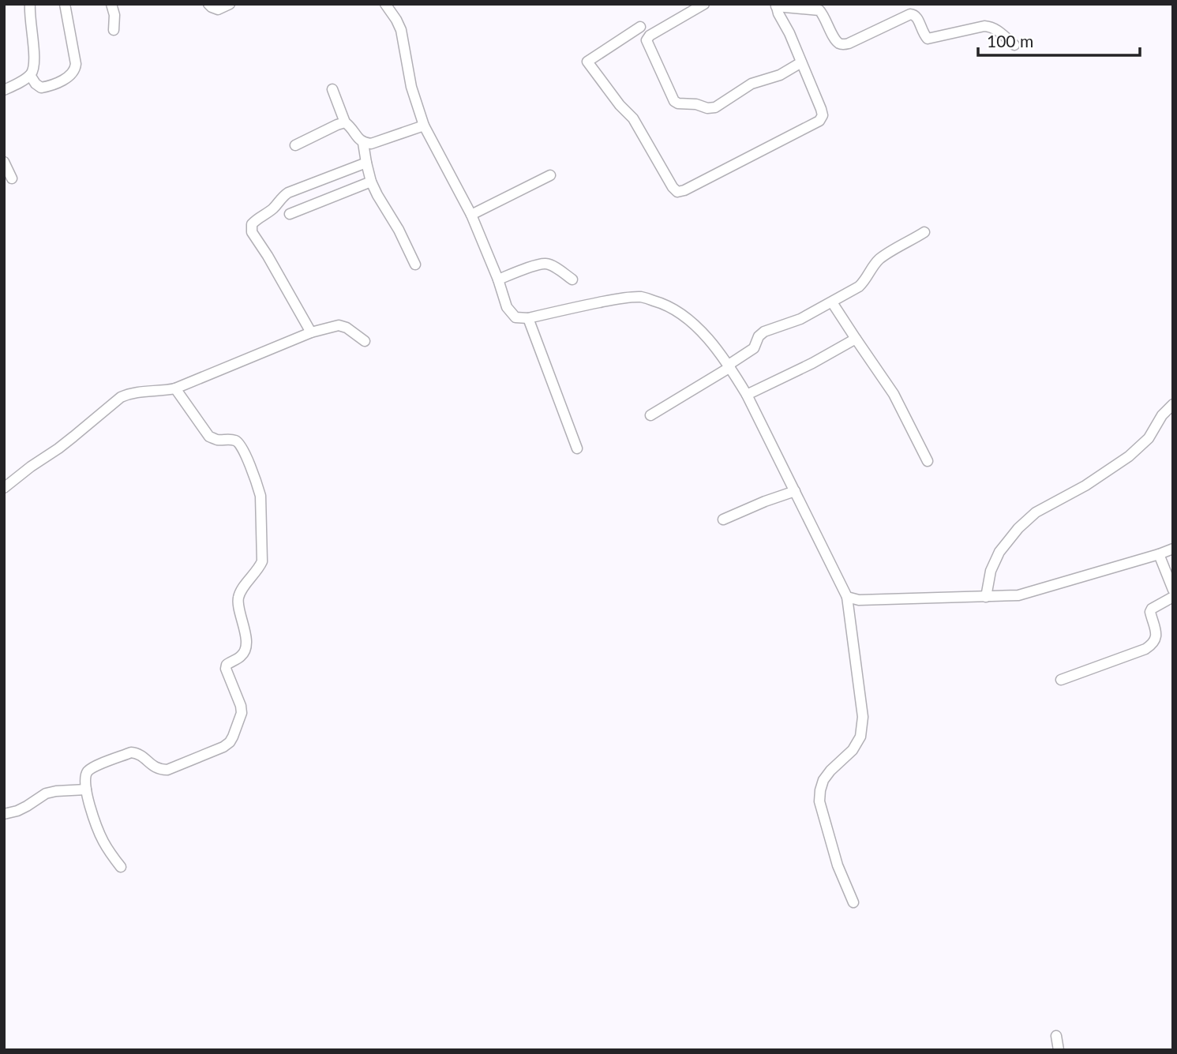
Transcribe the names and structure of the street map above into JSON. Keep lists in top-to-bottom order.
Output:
{
  "scale_bar": "100 m"
}
